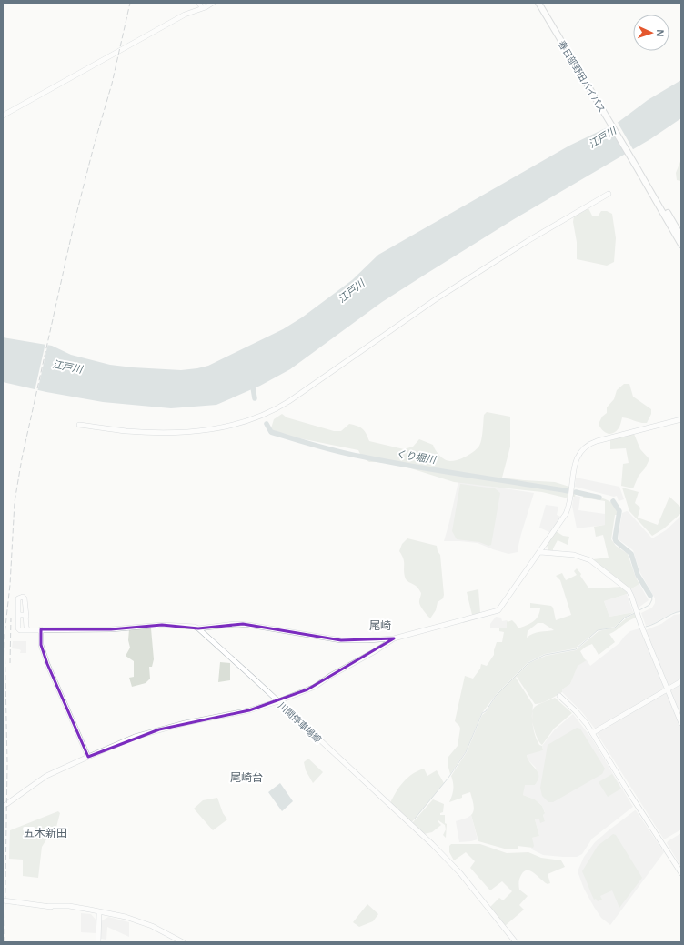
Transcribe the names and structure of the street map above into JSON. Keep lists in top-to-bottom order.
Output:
{
  "streets": {
    "highway": ["春日部野田バイパス"],
    "street": ["川間停車場線"]
  },
  "districts": ["尾崎", "尾崎台", "五木新田"],
  "water": ["江戸川", "くり堀川"],
  "north": "right"
}
